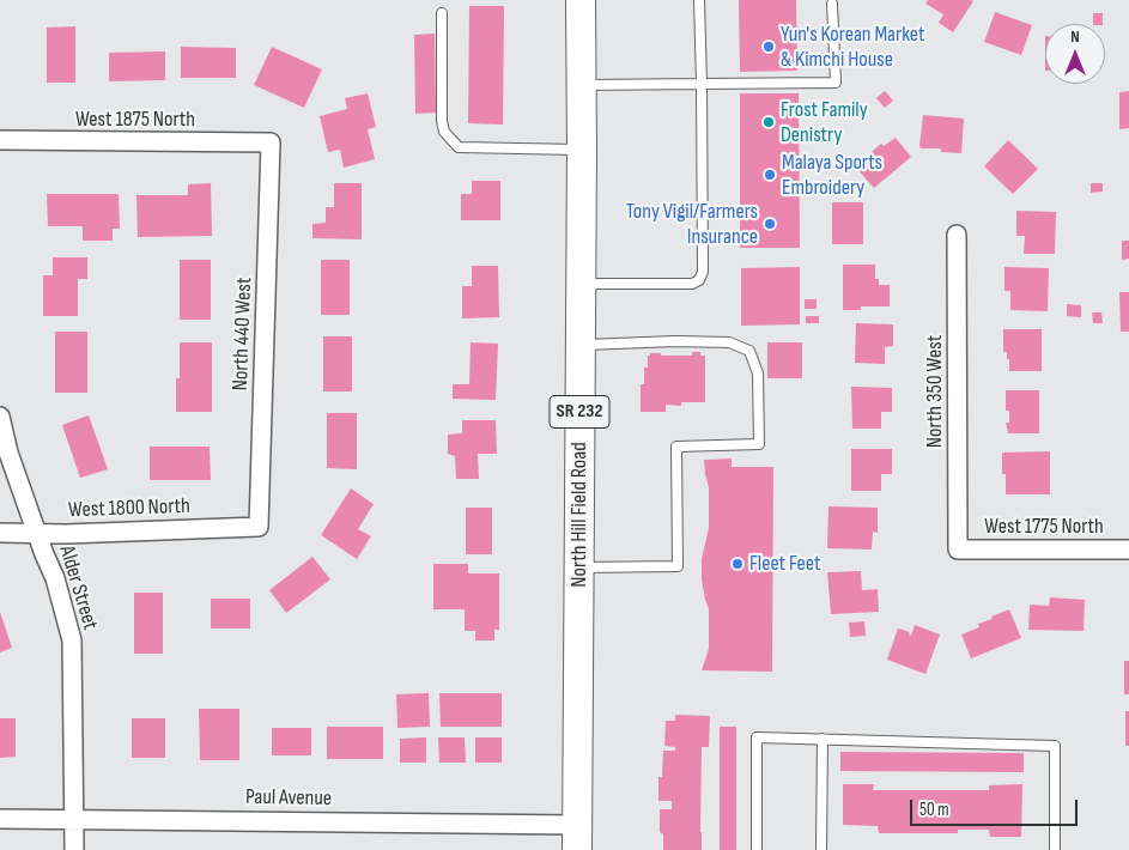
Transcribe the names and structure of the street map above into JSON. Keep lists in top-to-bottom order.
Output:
{
  "streets": {
    "main road": ["SR 232", "North Hill Field Road"],
    "street": [
      "West 1875 North",
      "North 440 West",
      "North 350 West",
      "West 1800 North",
      "West 1775 North",
      "Alder Street",
      "Paul Avenue"
    ]
  },
  "crossings": [
    ["West 1875 North", "North 440 West"],
    ["North 440 West", "West 1800 North"],
    ["North 350 West", "West 1775 North"],
    ["West 1800 North", "Alder Street"],
    ["North Hill Field Road", "Paul Avenue"],
    ["Alder Street", "Paul Avenue"]
  ],
  "places": [
    "Yun's Korean Market & Kimchi House",
    "Frost Family Denistry",
    "Malaya Sports Embroidery",
    "Tony Vigil/Farmers Insurance",
    "Fleet Feet"
  ],
  "scale_bar": "50 m",
  "north": "top"
}
